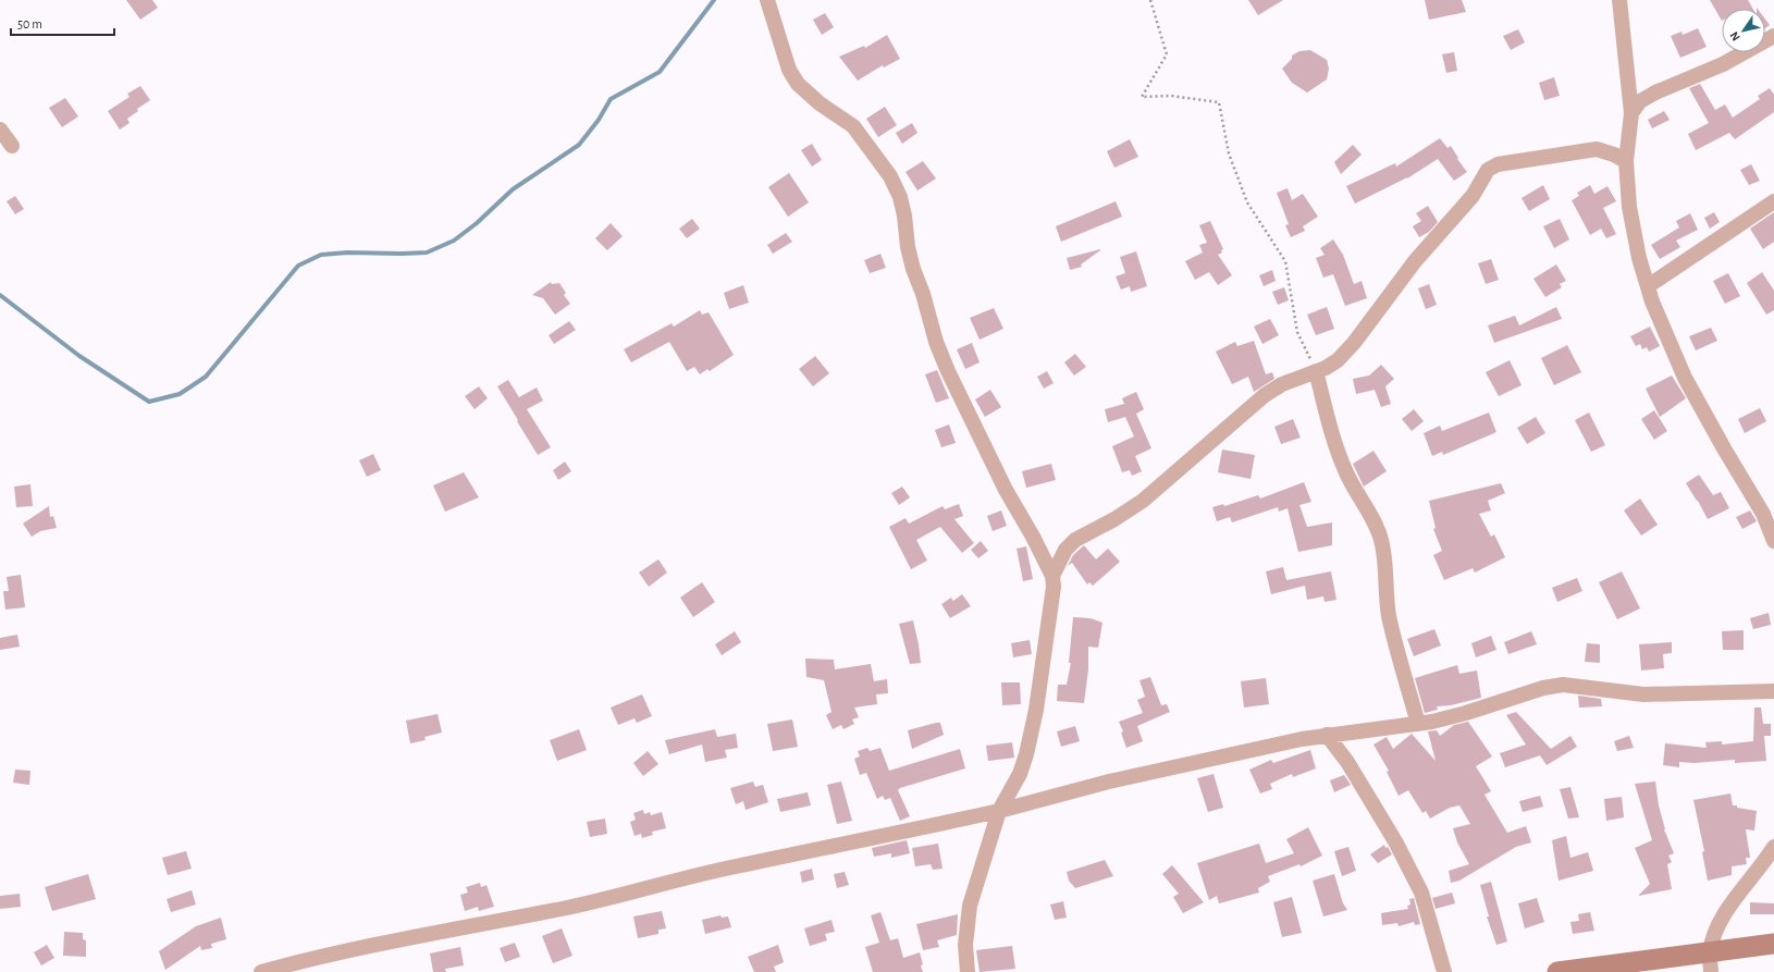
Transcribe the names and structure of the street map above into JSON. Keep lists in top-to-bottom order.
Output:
{
  "scale_bar": "50 m",
  "north": "bottom left"
}
